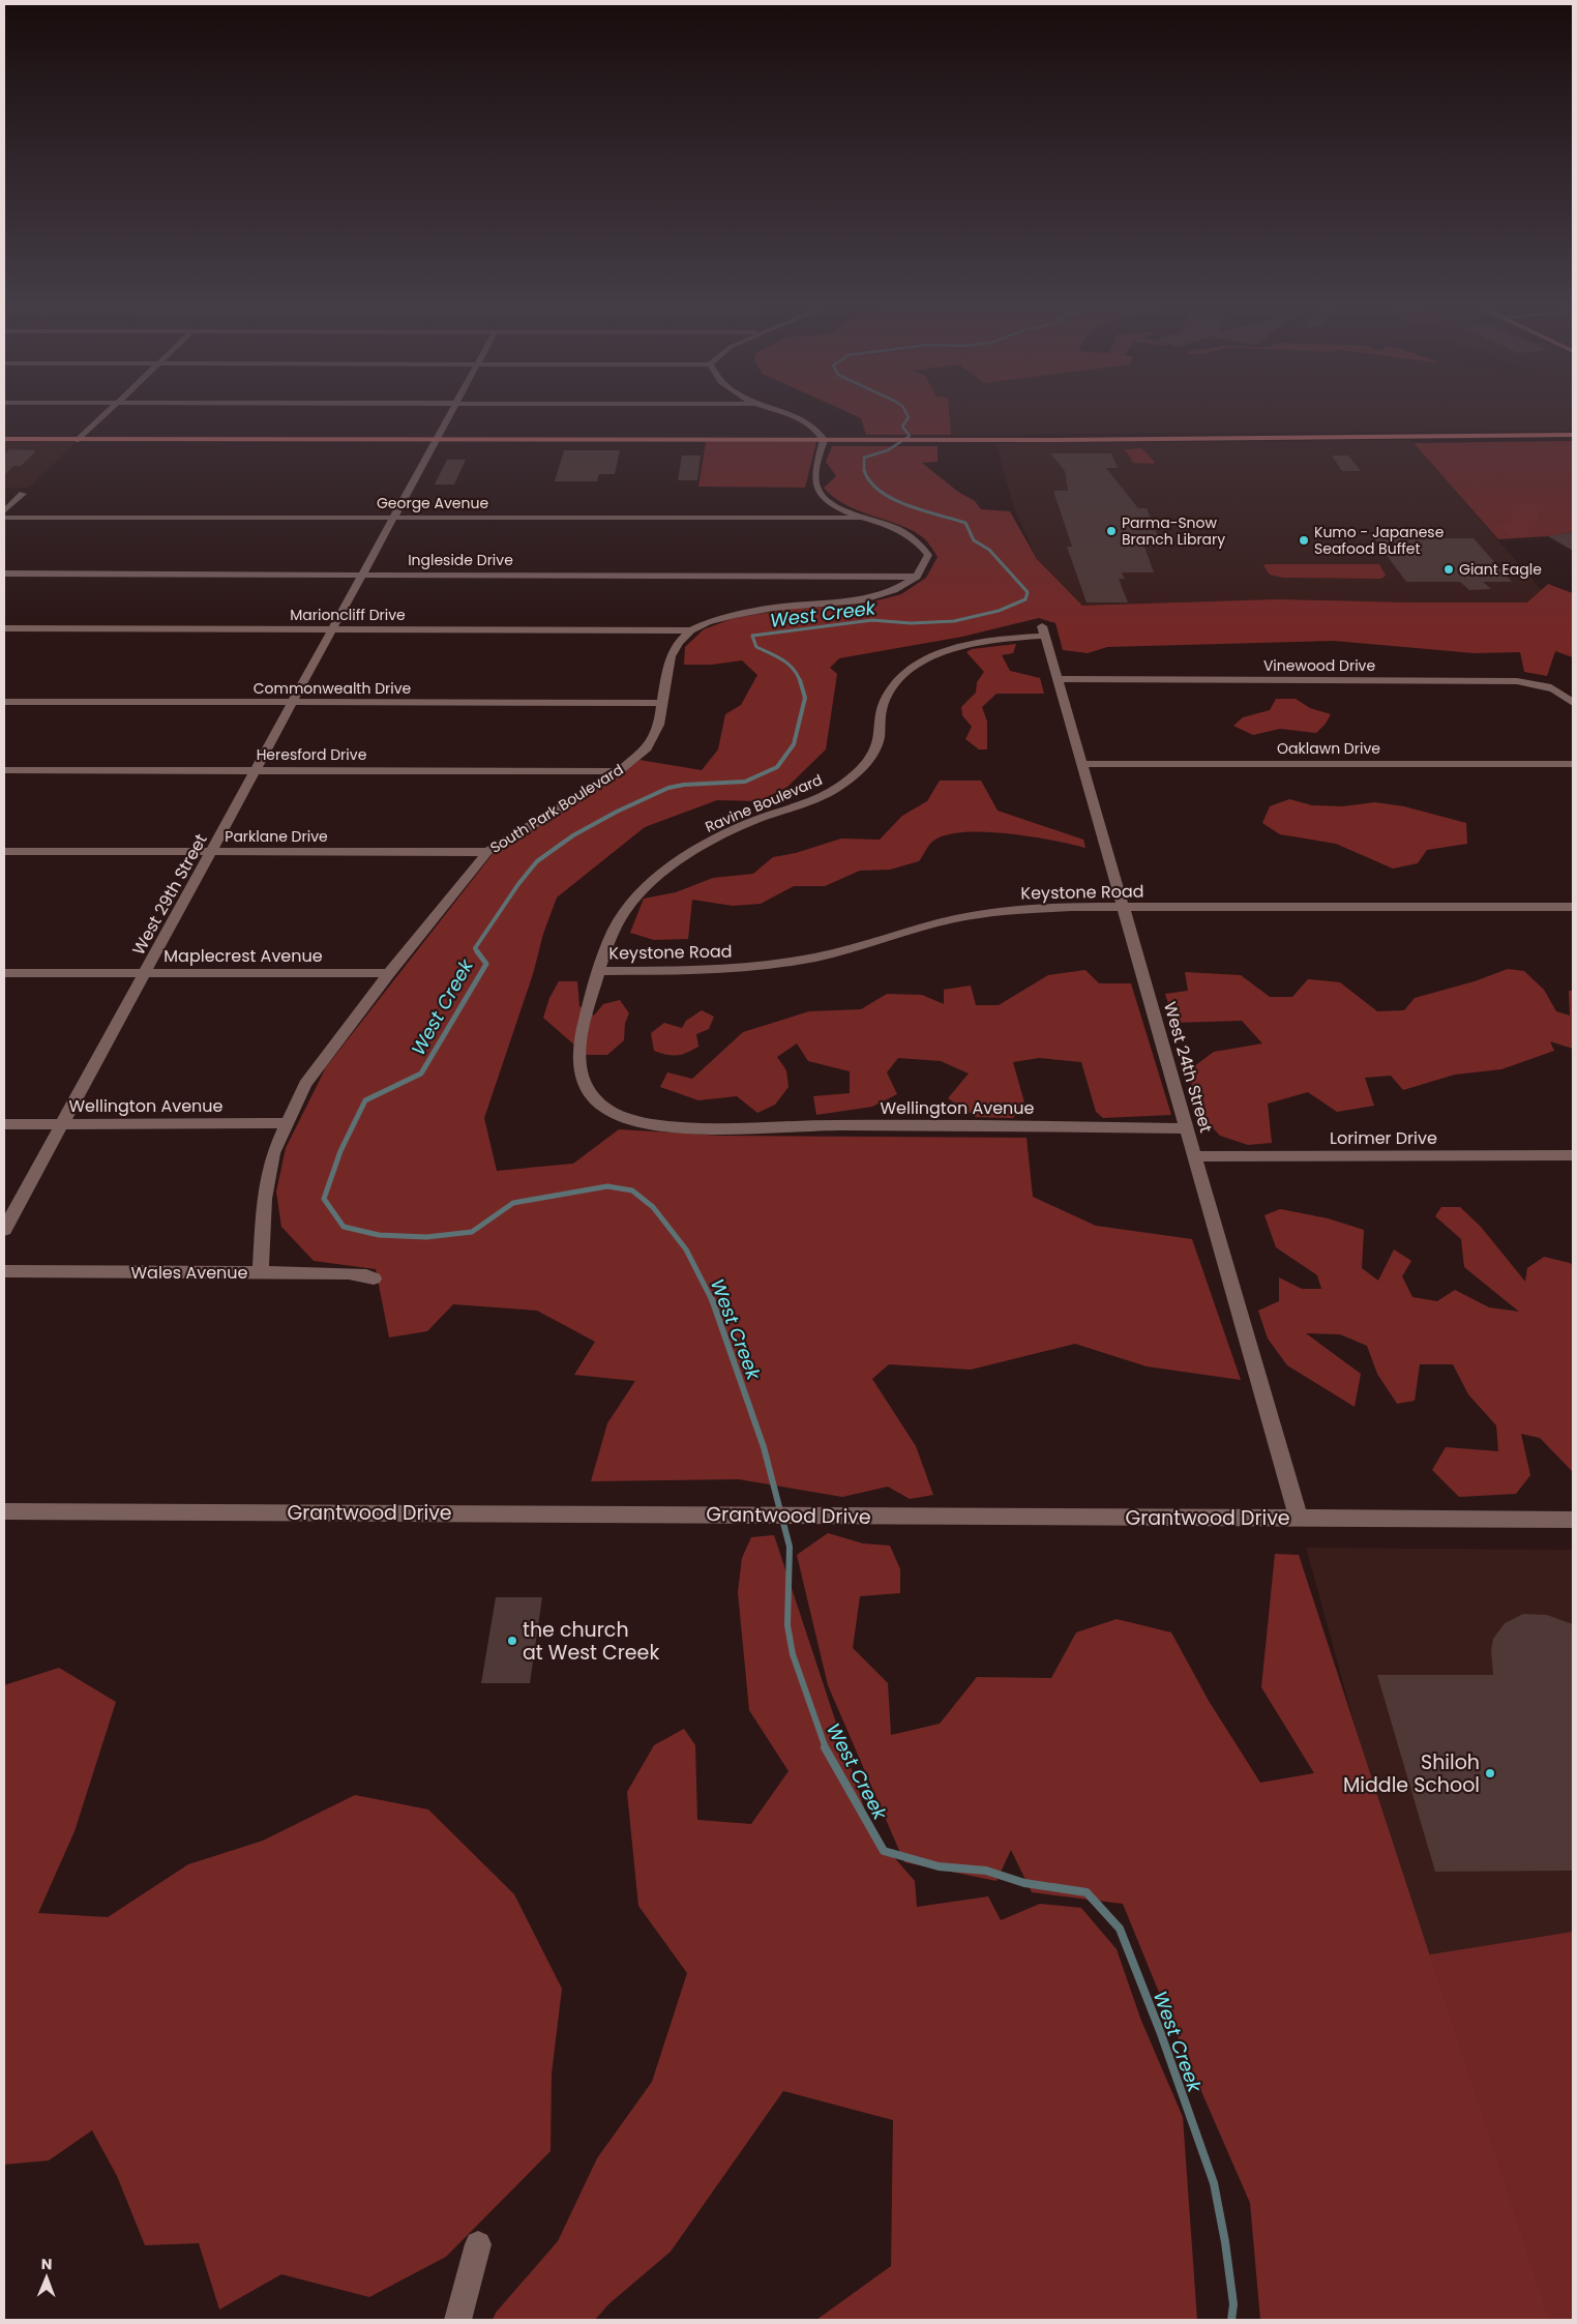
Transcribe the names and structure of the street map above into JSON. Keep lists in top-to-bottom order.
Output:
{
  "streets": {
    "street": [
      "George Avenue",
      "Ingleside Drive",
      "Marioncliff Drive",
      "Vinewood Drive",
      "Commonwealth Drive",
      "Oaklawn Drive",
      "Heresford Drive",
      "Ravine Boulevard",
      "South Park Boulevard",
      "Parklane Drive",
      "Keystone Road",
      "West 29th Street",
      "Maplecrest Avenue",
      "West 24th Street",
      "Wellington Avenue",
      "Lorimer Drive",
      "Wales Avenue",
      "Grantwood Drive"
    ]
  },
  "crossings": [
    ["George Avenue", "West 29th Street"],
    ["Ingleside Drive", "South Park Boulevard"],
    ["Ingleside Drive", "West 29th Street"],
    ["Marioncliff Drive", "South Park Boulevard"],
    ["Marioncliff Drive", "West 29th Street"],
    ["Vinewood Drive", "West 24th Street"],
    ["Commonwealth Drive", "South Park Boulevard"],
    ["Commonwealth Drive", "West 29th Street"],
    ["Oaklawn Drive", "West 24th Street"],
    ["Heresford Drive", "South Park Boulevard"],
    ["Heresford Drive", "West 29th Street"],
    ["Ravine Boulevard", "Keystone Road"],
    ["Ravine Boulevard", "West 24th Street"],
    ["Ravine Boulevard", "Wellington Avenue"],
    ["South Park Boulevard", "Parklane Drive"],
    ["South Park Boulevard", "Maplecrest Avenue"],
    ["South Park Boulevard", "Wellington Avenue"],
    ["South Park Boulevard", "Wales Avenue"],
    ["Parklane Drive", "West 29th Street"],
    ["Keystone Road", "West 24th Street"],
    ["West 29th Street", "Maplecrest Avenue"],
    ["West 29th Street", "Wellington Avenue"],
    ["West 24th Street", "Wellington Avenue"],
    ["West 24th Street", "Lorimer Drive"],
    ["West 24th Street", "Grantwood Drive"]
  ],
  "water": ["West Creek"],
  "places": [
    "Parma-Snow Branch Library",
    "Kumo - Japanese Seafood Buffet",
    "Giant Eagle",
    "the church at West Creek",
    "Shiloh Middle School"
  ],
  "north": "top"
}
